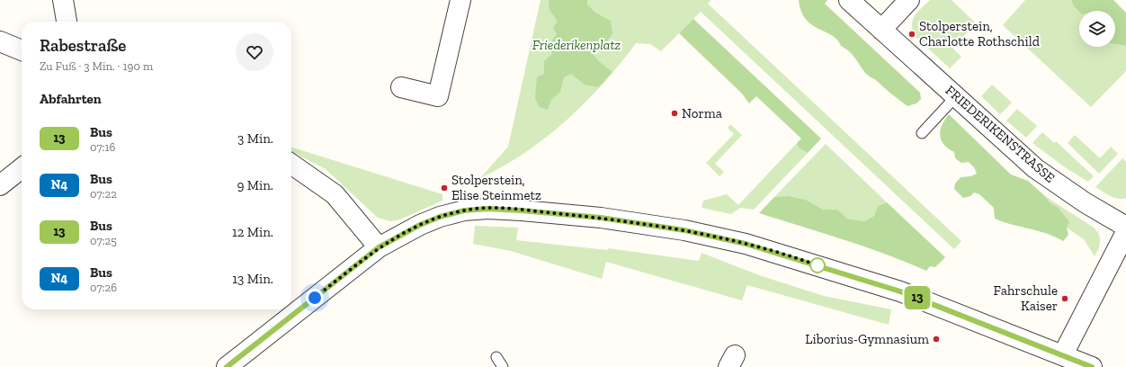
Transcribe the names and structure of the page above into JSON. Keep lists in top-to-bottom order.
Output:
{
  "streets": {
    "street": ["FRIEDERIKENSTRASSE"]
  },
  "parks": ["Friederikenplatz"],
  "places": [
    "Stolperstein, Charlotte Rothschild",
    "Norma",
    "Stolperstein, Elise Steinmetz",
    "Fahrschule Kaiser",
    "Liborius-Gymnasium"
  ],
  "lines": ["bus line 13"],
  "page": {
    "on_map": "13",
    "heading": [
      ["Rabestraße", "Zu Fuß · 3 Min. · 190 m"],
      "Abfahrten"
    ],
    "list": [
      {
        "mark": "13",
        "name": "Bus",
        "note": "07:16",
        "value": "3 Min."
      },
      {
        "mark": "N4",
        "name": "Bus",
        "note": "07:22",
        "value": "9 Min."
      },
      {
        "mark": "13",
        "name": "Bus",
        "note": "07:25",
        "value": "12 Min."
      },
      {
        "mark": "N4",
        "name": "Bus",
        "note": "07:26",
        "value": "13 Min."
      }
    ]
  }
}
